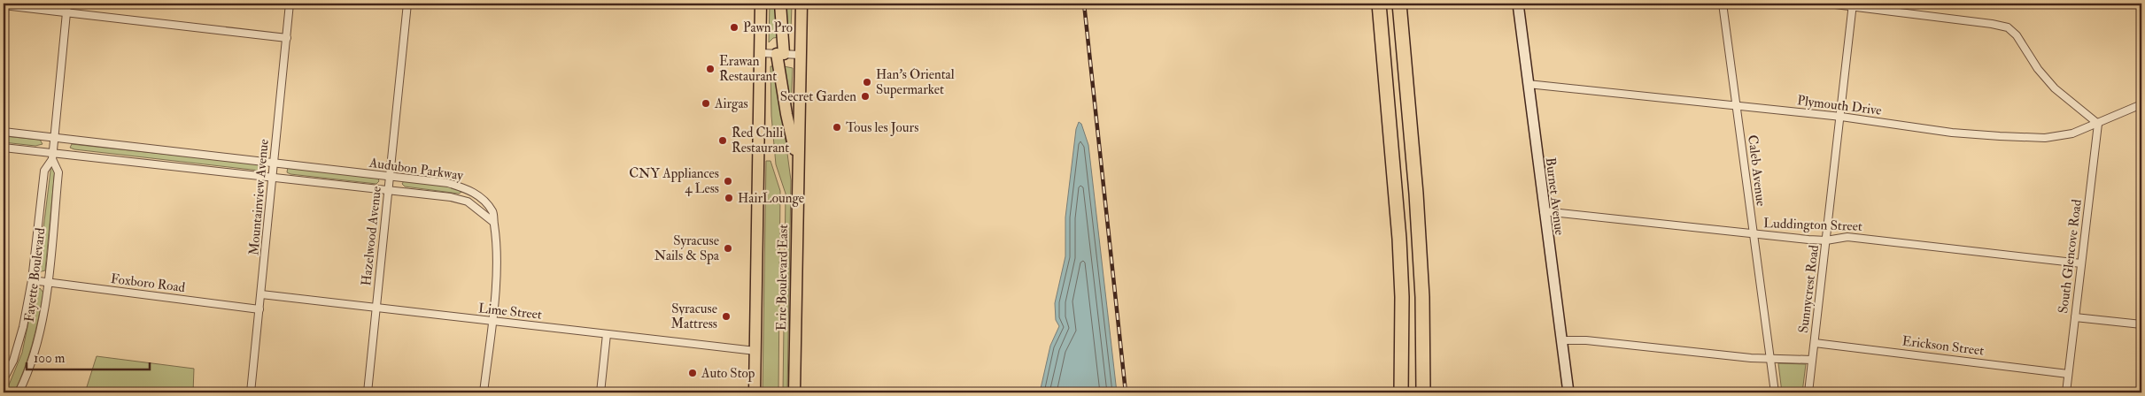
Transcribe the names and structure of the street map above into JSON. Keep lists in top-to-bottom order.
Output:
{
  "streets": {
    "main road": ["Erie Boulevard East"],
    "street": [
      "Plymouth Drive",
      "Audubon Parkway",
      "Caleb Avenue",
      "Burnet Avenue",
      "Mountainview Avenue",
      "Luddington Street",
      "Hazelwood Avenue",
      "South Glencove Road",
      "Fayette Boulevard",
      "Foxboro Road",
      "Sunnycrest Road",
      "Lime Street",
      "Erickson Street"
    ]
  },
  "crossings": [
    ["Plymouth Drive", "Caleb Avenue"],
    ["Plymouth Drive", "Burnet Avenue"],
    ["Plymouth Drive", "South Glencove Road"],
    ["Plymouth Drive", "Sunnycrest Road"],
    ["Audubon Parkway", "Mountainview Avenue"],
    ["Audubon Parkway", "Hazelwood Avenue"],
    ["Audubon Parkway", "Fayette Boulevard"],
    ["Caleb Avenue", "Luddington Street"],
    ["Burnet Avenue", "Luddington Street"],
    ["Mountainview Avenue", "Foxboro Road"],
    ["Mountainview Avenue", "Lime Street"],
    ["Luddington Street", "South Glencove Road"],
    ["Luddington Street", "Sunnycrest Road"],
    ["Hazelwood Avenue", "Lime Street"],
    ["South Glencove Road", "Erickson Street"],
    ["Fayette Boulevard", "Foxboro Road"],
    ["Erie Boulevard East", "Lime Street"],
    ["Sunnycrest Road", "Erickson Street"]
  ],
  "places": [
    "Pawn Pro",
    "Erawan Restaurant",
    "Han's Oriental Supermarket",
    "Secret Garden",
    "Airgas",
    "Tous les Jours",
    "Red Chili Restaurant",
    "CNY Appliances 4 Less",
    "HairLounge",
    "Syracuse Nails & Spa",
    "Syracuse Mattress",
    "Auto Stop"
  ],
  "scale_bar": "100 m"
}
